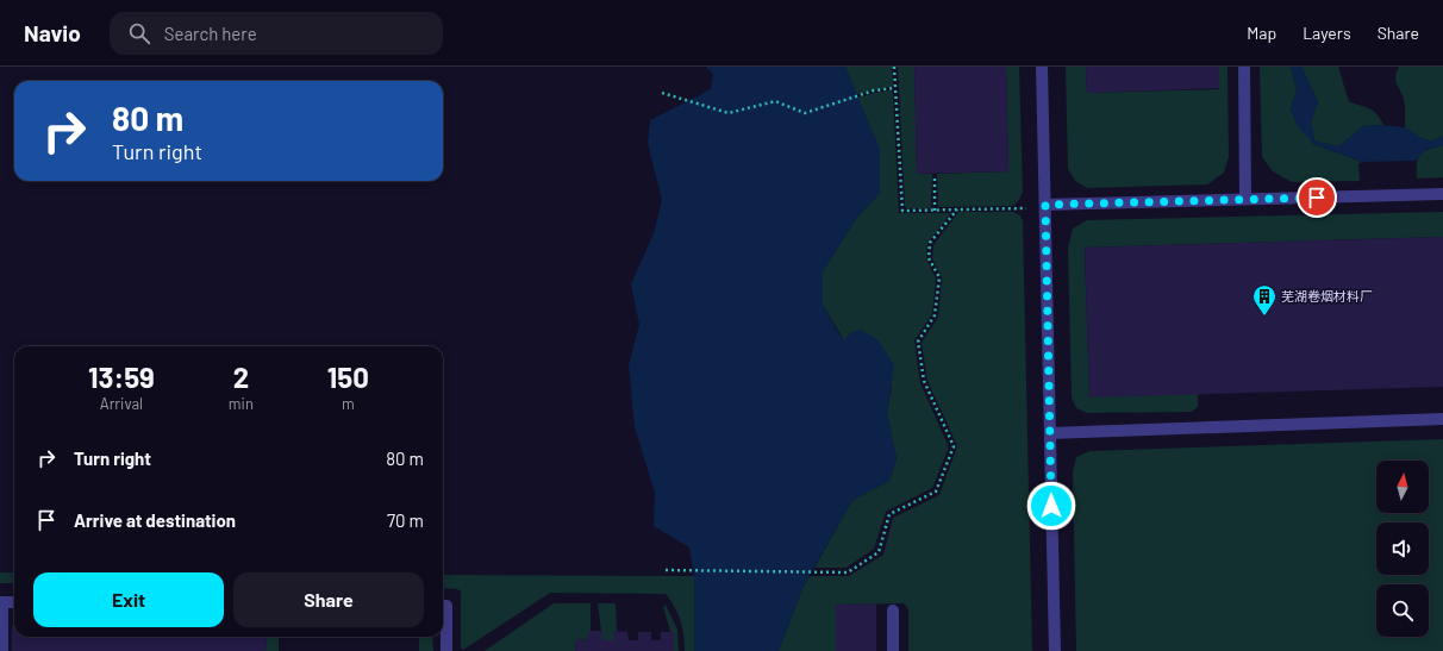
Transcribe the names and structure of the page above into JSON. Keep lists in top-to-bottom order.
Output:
{
  "places": {
    "building": ["芜湖卷烟材料厂"]
  },
  "north": "top",
  "page": {
    "header": "Navio",
    "search": "Search here",
    "nav": ["Map", "Layers", "Share"],
    "turn": ["80 m", "Turn right"],
    "eta": [
      "13:59",
      "Arrival",
      "2",
      "min",
      "150",
      "m"
    ],
    "list": [
      {
        "name": "Turn right",
        "value": "80 m"
      },
      {
        "name": "Arrive at destination",
        "value": "70 m"
      }
    ],
    "buttons": ["Exit", "Share"]
  }
}
